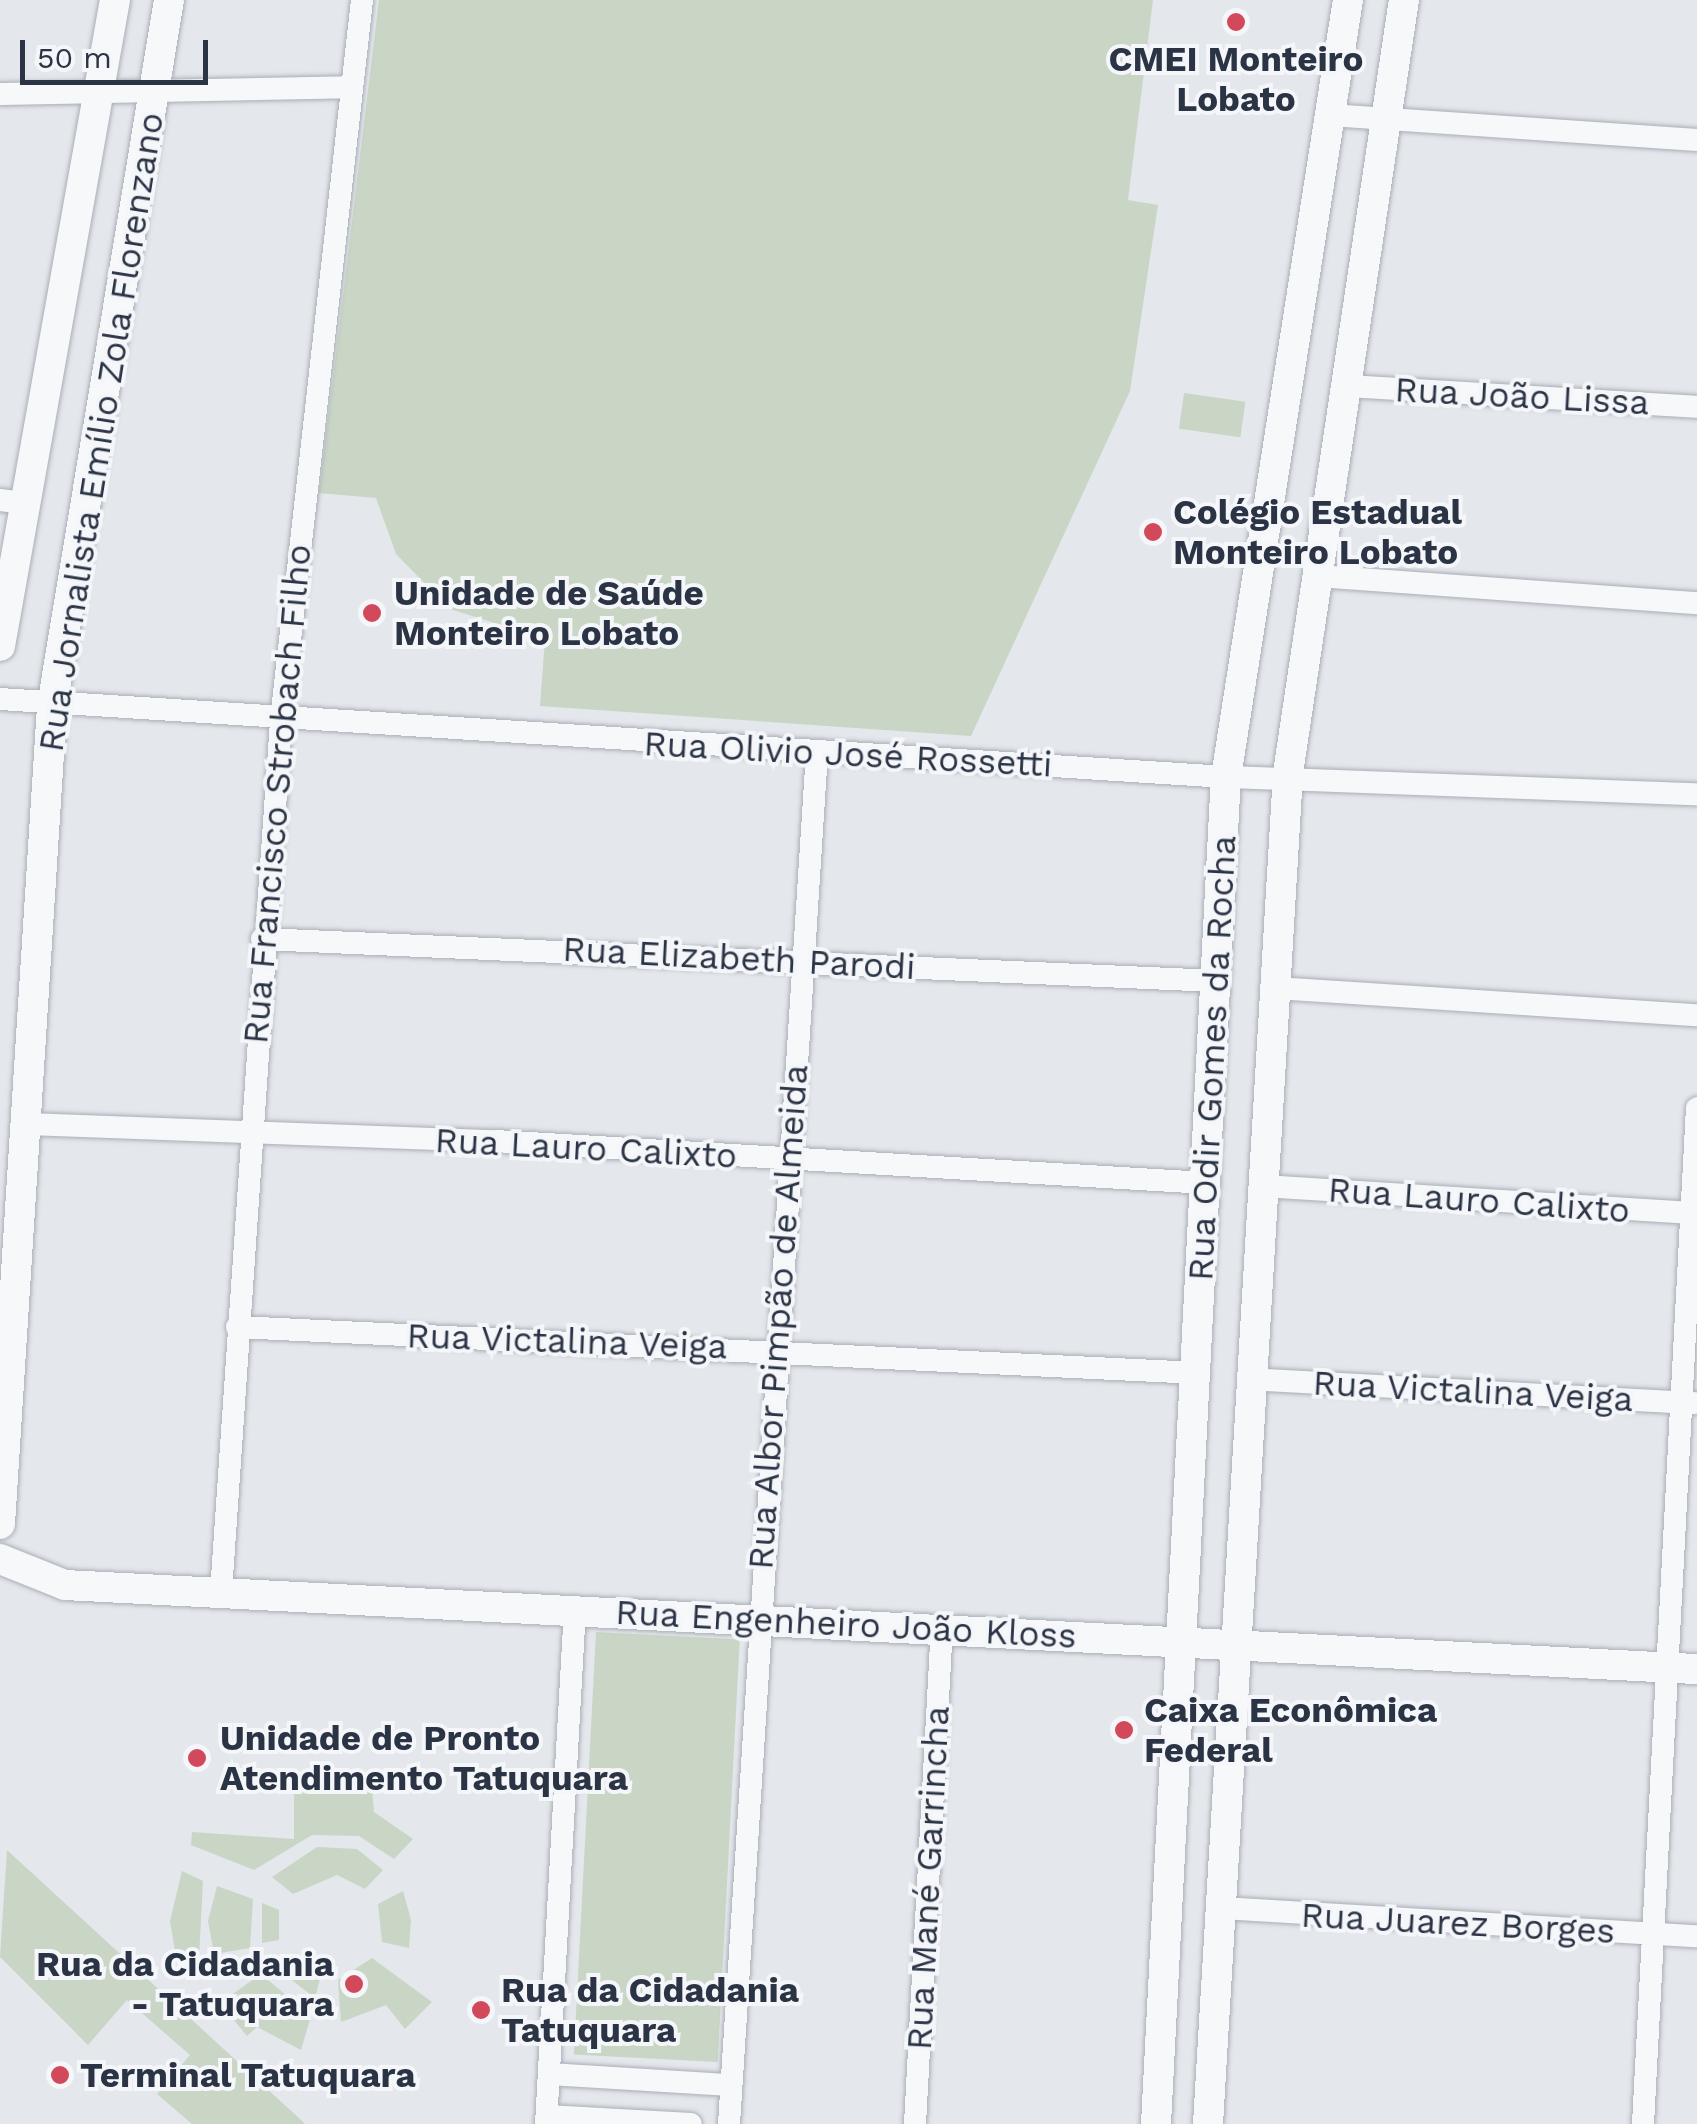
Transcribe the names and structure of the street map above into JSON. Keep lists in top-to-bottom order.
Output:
{
  "streets": {
    "street": [
      "Rua João Lissa",
      "Rua Jornalista Emílio Zola Florenzano",
      "Rua Olivio José Rossetti",
      "Rua Francisco Strobach Filho",
      "Rua Elizabeth Parodi",
      "Rua Odir Gomes da Rocha",
      "Rua Lauro Calixto",
      "Rua Albor Pimpão de Almeida",
      "Rua Victalina Veiga",
      "Rua Engenheiro João Kloss",
      "Rua Mané Garrincha",
      "Rua Juarez Borges"
    ]
  },
  "crossings": [
    ["Rua João Lissa", "Rua Odir Gomes da Rocha"],
    ["Rua Jornalista Emílio Zola Florenzano", "Rua Olivio José Rossetti"],
    ["Rua Jornalista Emílio Zola Florenzano", "Rua Lauro Calixto"],
    ["Rua Olivio José Rossetti", "Rua Francisco Strobach Filho"],
    ["Rua Olivio José Rossetti", "Rua Odir Gomes da Rocha"],
    ["Rua Olivio José Rossetti", "Rua Albor Pimpão de Almeida"],
    ["Rua Francisco Strobach Filho", "Rua Elizabeth Parodi"],
    ["Rua Francisco Strobach Filho", "Rua Lauro Calixto"],
    ["Rua Francisco Strobach Filho", "Rua Victalina Veiga"],
    ["Rua Francisco Strobach Filho", "Rua Engenheiro João Kloss"],
    ["Rua Elizabeth Parodi", "Rua Odir Gomes da Rocha"],
    ["Rua Elizabeth Parodi", "Rua Albor Pimpão de Almeida"],
    ["Rua Odir Gomes da Rocha", "Rua Lauro Calixto"],
    ["Rua Odir Gomes da Rocha", "Rua Victalina Veiga"],
    ["Rua Odir Gomes da Rocha", "Rua Engenheiro João Kloss"],
    ["Rua Odir Gomes da Rocha", "Rua Juarez Borges"],
    ["Rua Lauro Calixto", "Rua Albor Pimpão de Almeida"],
    ["Rua Albor Pimpão de Almeida", "Rua Victalina Veiga"],
    ["Rua Albor Pimpão de Almeida", "Rua Engenheiro João Kloss"],
    ["Rua Engenheiro João Kloss", "Rua Mané Garrincha"]
  ],
  "places": [
    "CMEI Monteiro Lobato",
    "Colégio Estadual Monteiro Lobato",
    "Unidade de Saúde Monteiro Lobato",
    "Caixa Econômica Federal",
    "Unidade de Pronto Atendimento Tatuquara",
    "Rua da Cidadania - Tatuquara",
    "Rua da Cidadania Tatuquara",
    "Terminal Tatuquara"
  ],
  "scale_bar": "50 m"
}
